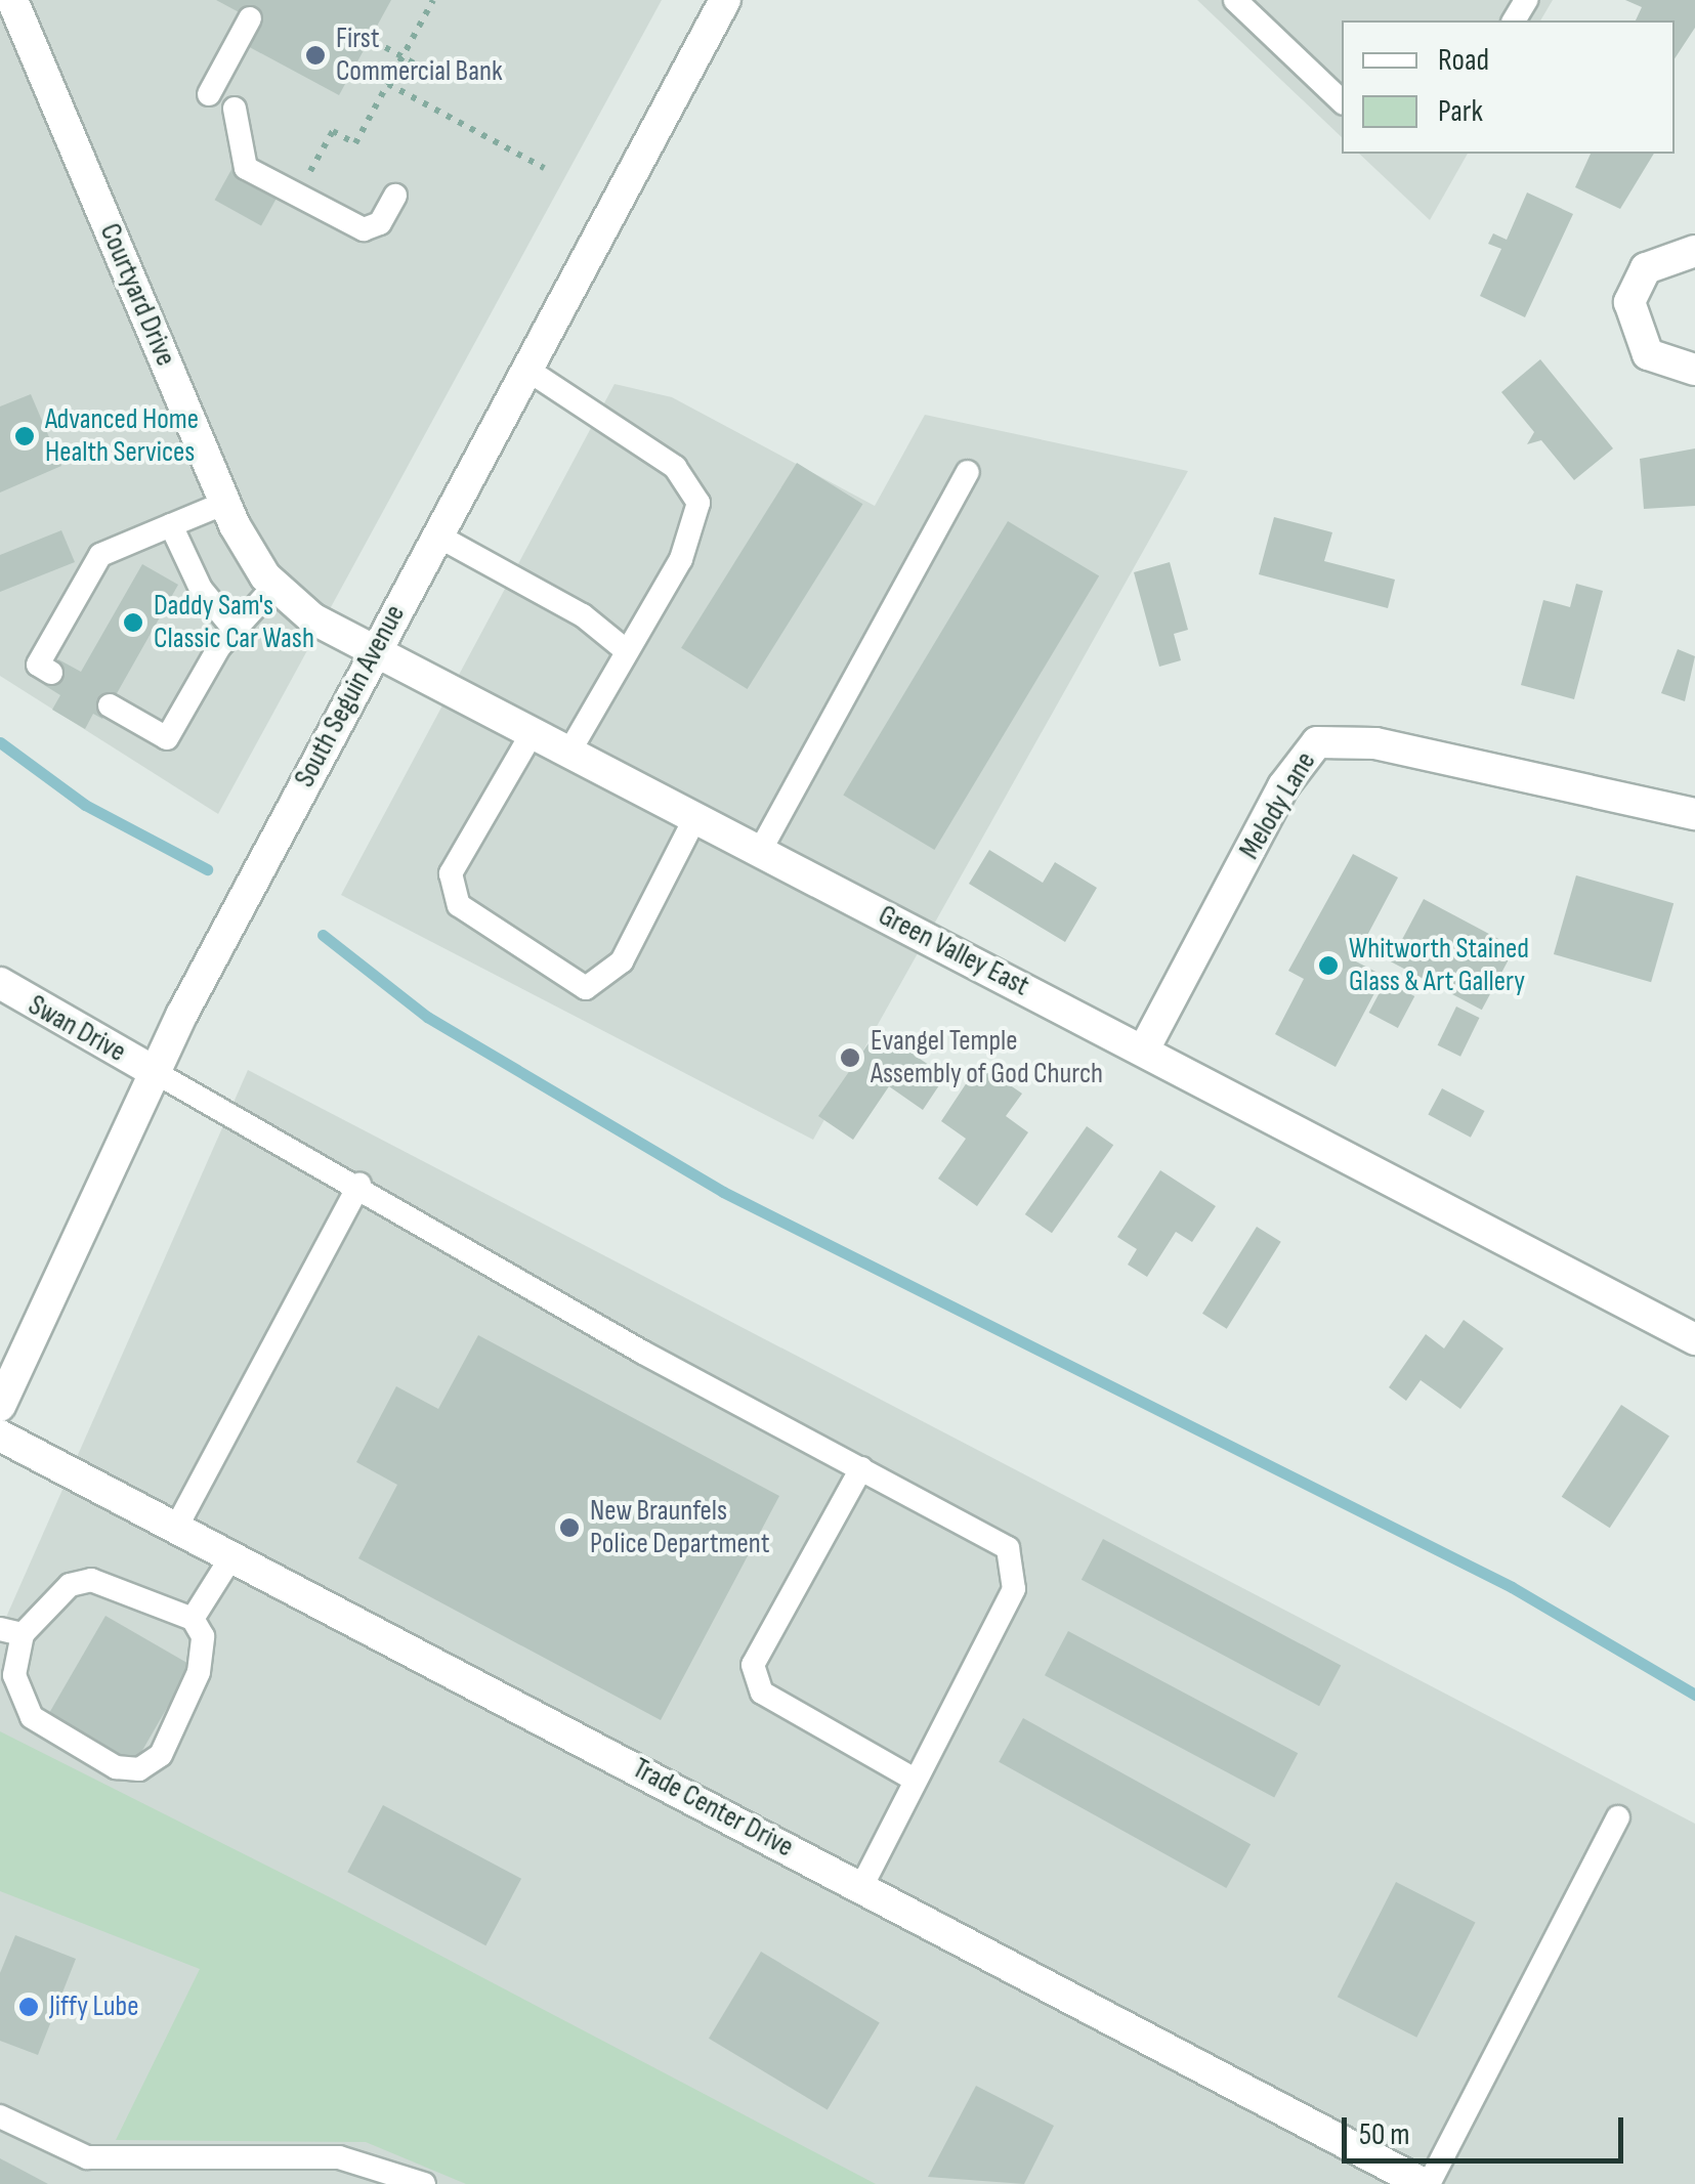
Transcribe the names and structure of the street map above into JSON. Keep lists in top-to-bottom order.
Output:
{
  "streets": {
    "street": [
      "Courtyard Drive",
      "South Seguin Avenue",
      "Melody Lane",
      "Green Valley East",
      "Swan Drive",
      "Trade Center Drive"
    ]
  },
  "crossings": [
    ["Courtyard Drive", "South Seguin Avenue"],
    ["Courtyard Drive", "Green Valley East"],
    ["South Seguin Avenue", "Green Valley East"],
    ["South Seguin Avenue", "Swan Drive"],
    ["Melody Lane", "Green Valley East"]
  ],
  "places": [
    "First Commercial Bank",
    "Advanced Home Health Services",
    "Daddy Sam's Classic Car Wash",
    "Whitworth Stained Glass & Art Gallery",
    "Evangel Temple Assembly of God Church",
    "New Braunfels Police Department",
    "Jiffy Lube"
  ],
  "legend": ["Road", "Park"],
  "scale_bar": "50 m"
}
